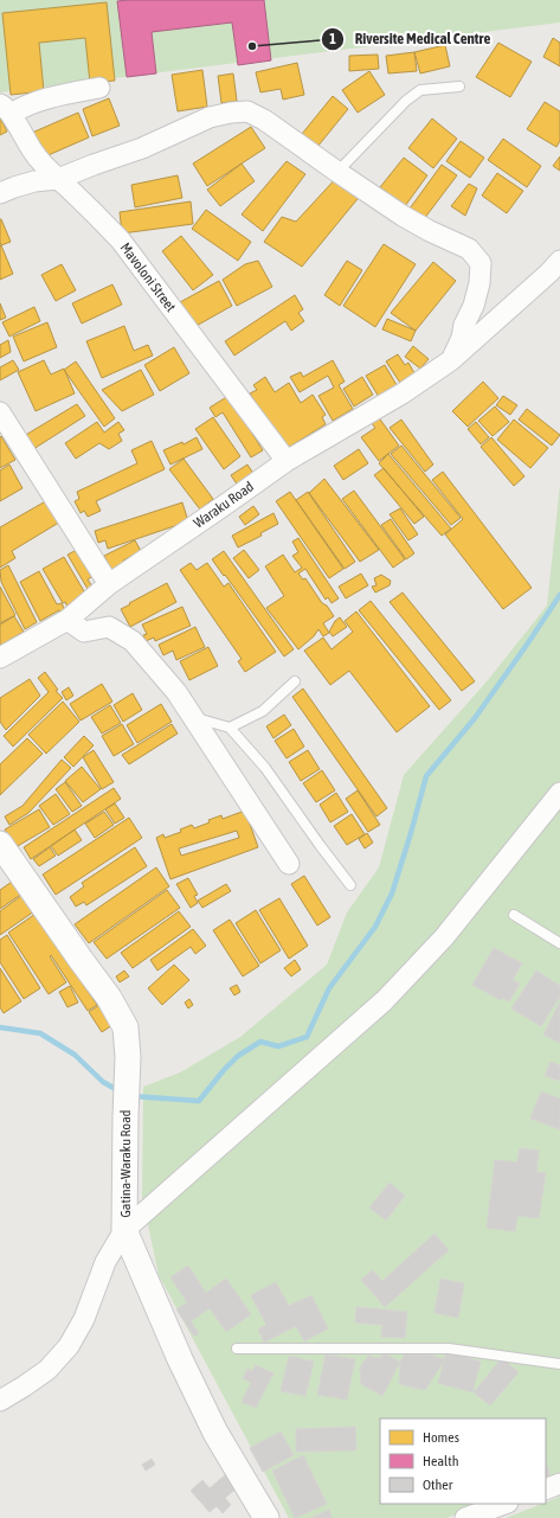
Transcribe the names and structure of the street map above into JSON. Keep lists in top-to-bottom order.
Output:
{
  "streets": {
    "street": ["Mavoloni Street", "Waraku Road", "Gatina-Waraku Road"]
  },
  "crossings": [
    ["Mavoloni Street", "Waraku Road"]
  ],
  "places": ["Riversite Medical Centre"],
  "legend": ["Homes", "Health", "Other"]
}
